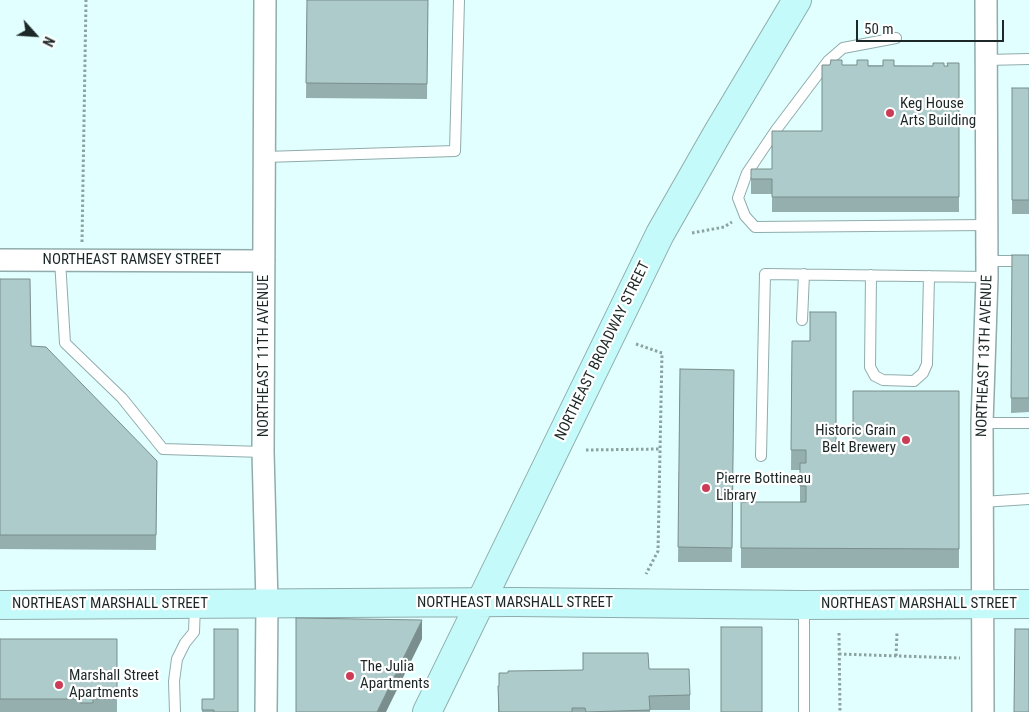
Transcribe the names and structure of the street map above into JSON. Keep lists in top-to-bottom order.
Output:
{
  "streets": {
    "street": [
      "NORTHEAST RAMSEY STREET",
      "NORTHEAST BROADWAY STREET",
      "NORTHEAST 11TH AVENUE",
      "NORTHEAST 13TH AVENUE",
      "NORTHEAST MARSHALL STREET"
    ]
  },
  "crossings": [
    ["NORTHEAST RAMSEY STREET", "NORTHEAST 11TH AVENUE"],
    ["NORTHEAST BROADWAY STREET", "NORTHEAST MARSHALL STREET"],
    ["NORTHEAST 11TH AVENUE", "NORTHEAST MARSHALL STREET"],
    ["NORTHEAST 13TH AVENUE", "NORTHEAST MARSHALL STREET"]
  ],
  "places": [
    "Keg House Arts Building",
    "Historic Grain Belt Brewery",
    "Pierre Bottineau Library",
    "The Julia Apartments",
    "Marshall Street Apartments"
  ],
  "scale_bar": "50 m",
  "north": "bottom right"
}
